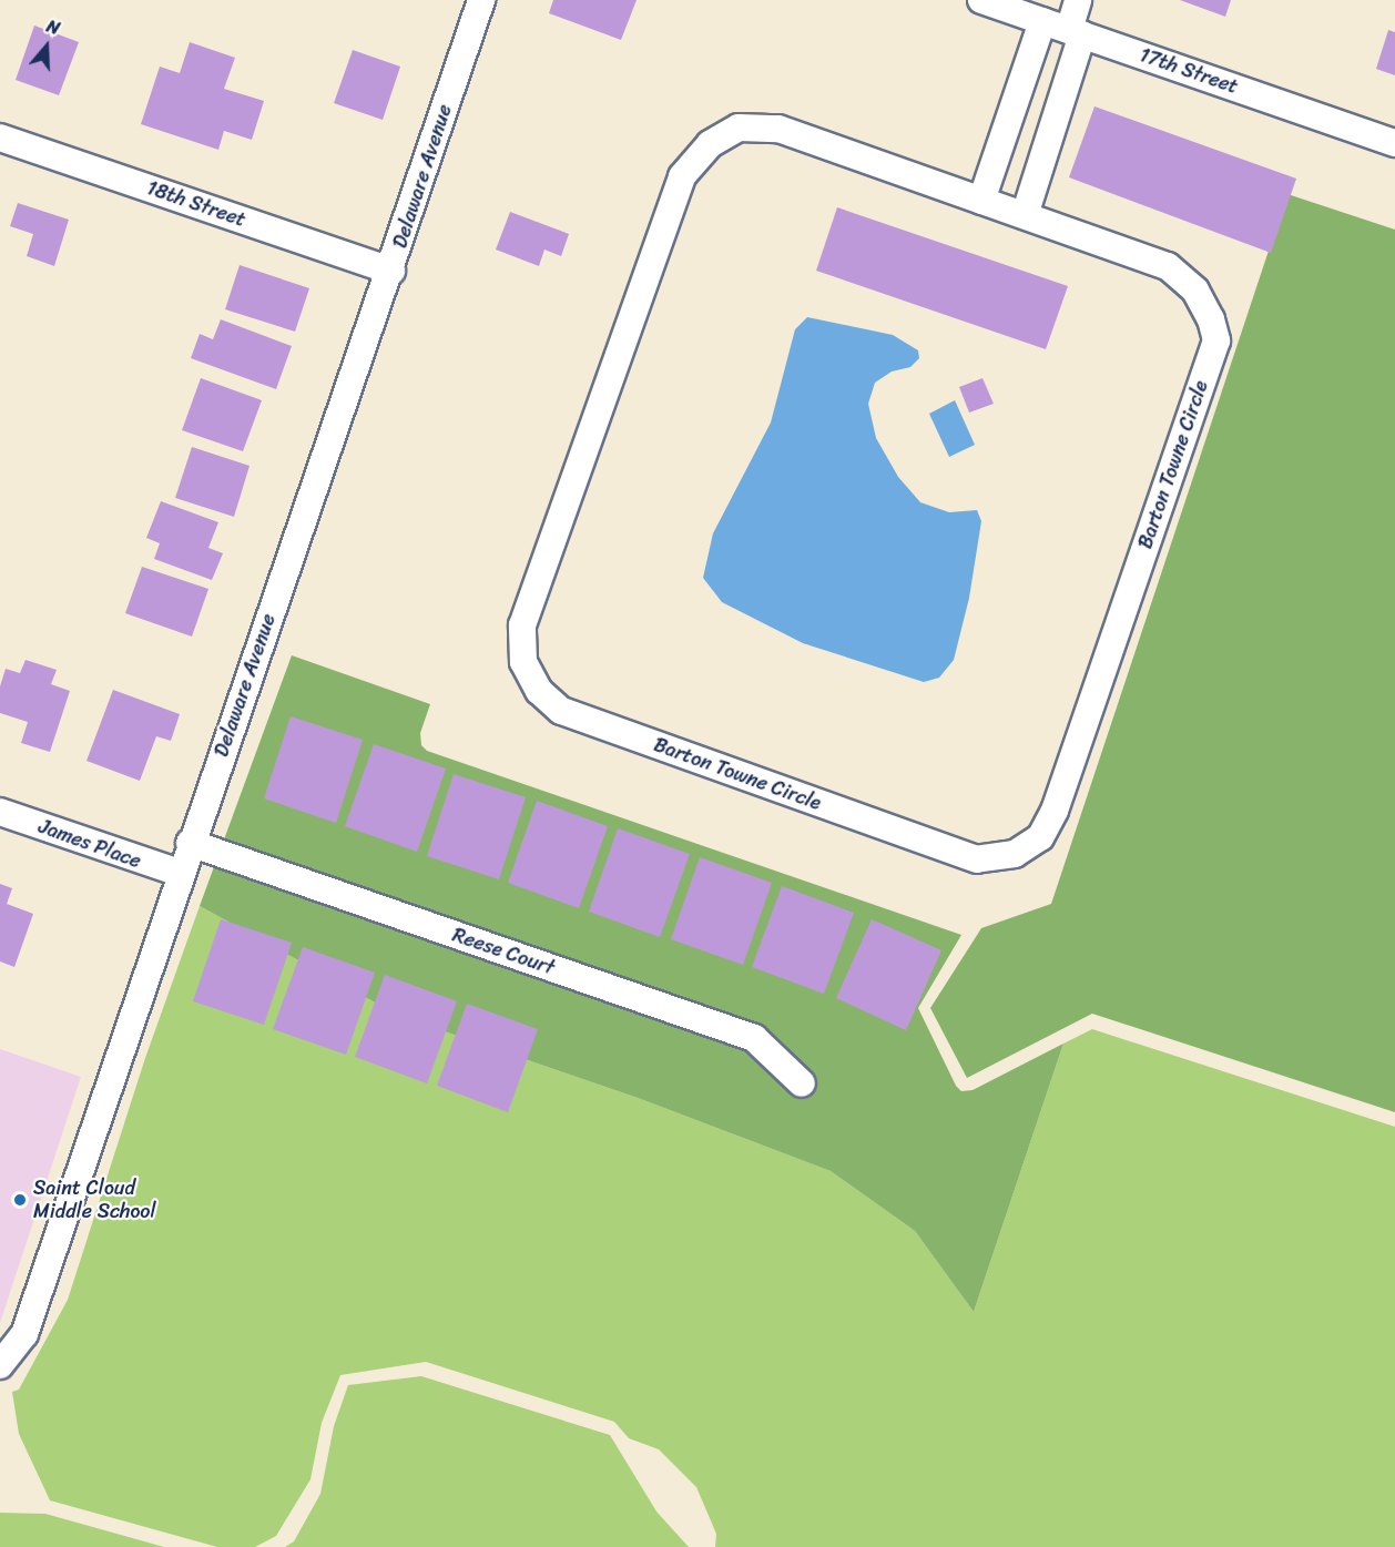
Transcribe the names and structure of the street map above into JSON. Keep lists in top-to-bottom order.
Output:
{
  "streets": {
    "street": [
      "17th Street",
      "Delaware Avenue",
      "18th Street",
      "Barton Towne Circle",
      "James Place",
      "Reese Court"
    ]
  },
  "crossings": [
    ["Delaware Avenue", "18th Street"],
    ["Delaware Avenue", "James Place"],
    ["Delaware Avenue", "Reese Court"]
  ],
  "places": ["Saint Cloud Middle School"],
  "north": "top"
}
